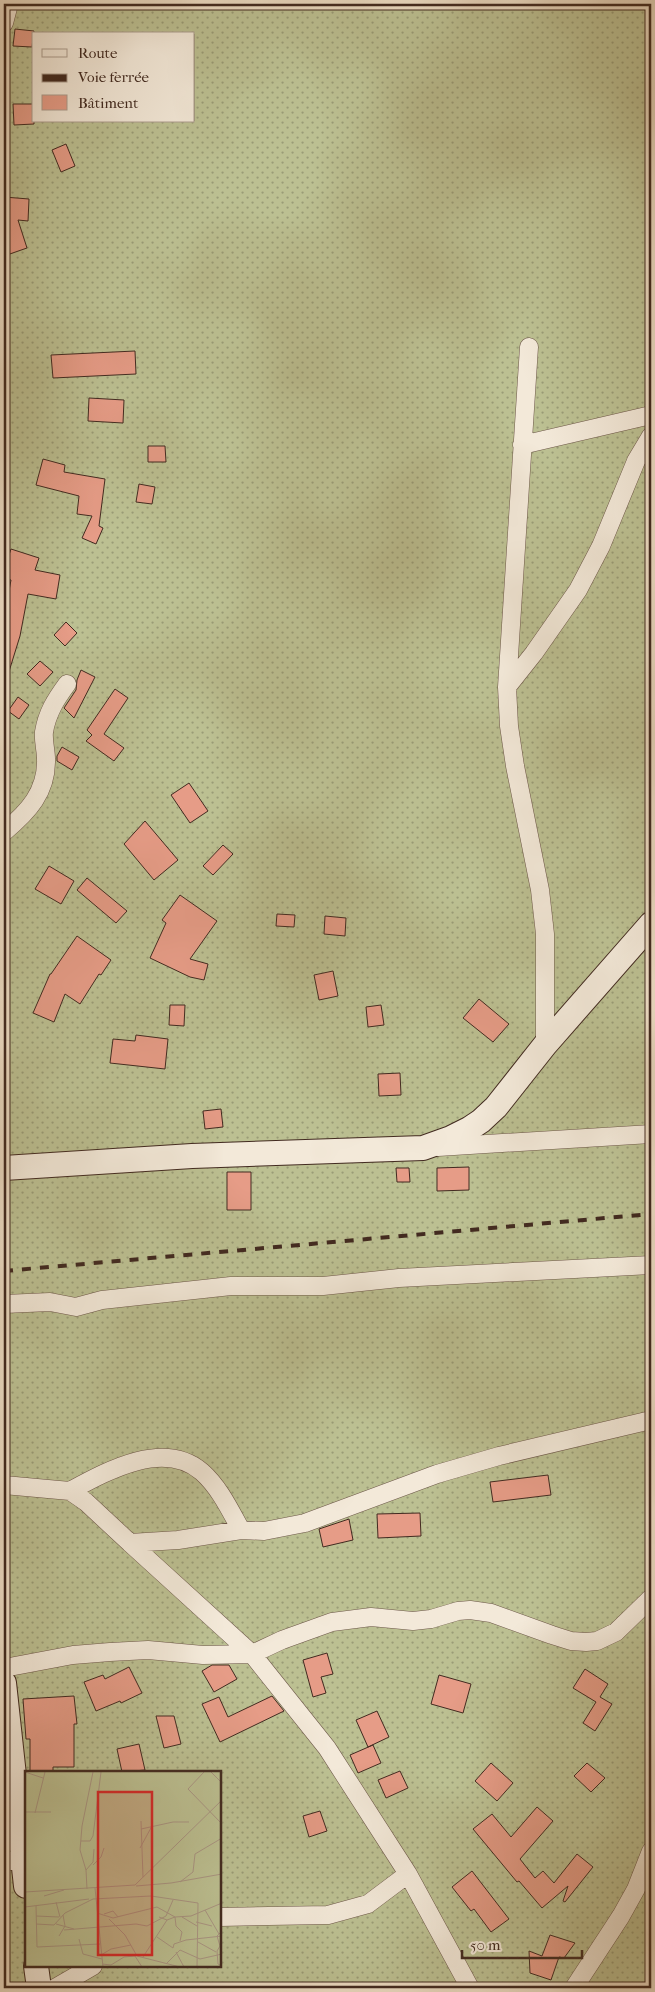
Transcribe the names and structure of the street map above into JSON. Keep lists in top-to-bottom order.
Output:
{
  "legend": ["Route", "Voie ferrée", "Bâtiment"],
  "scale_bar": "50 m"
}
